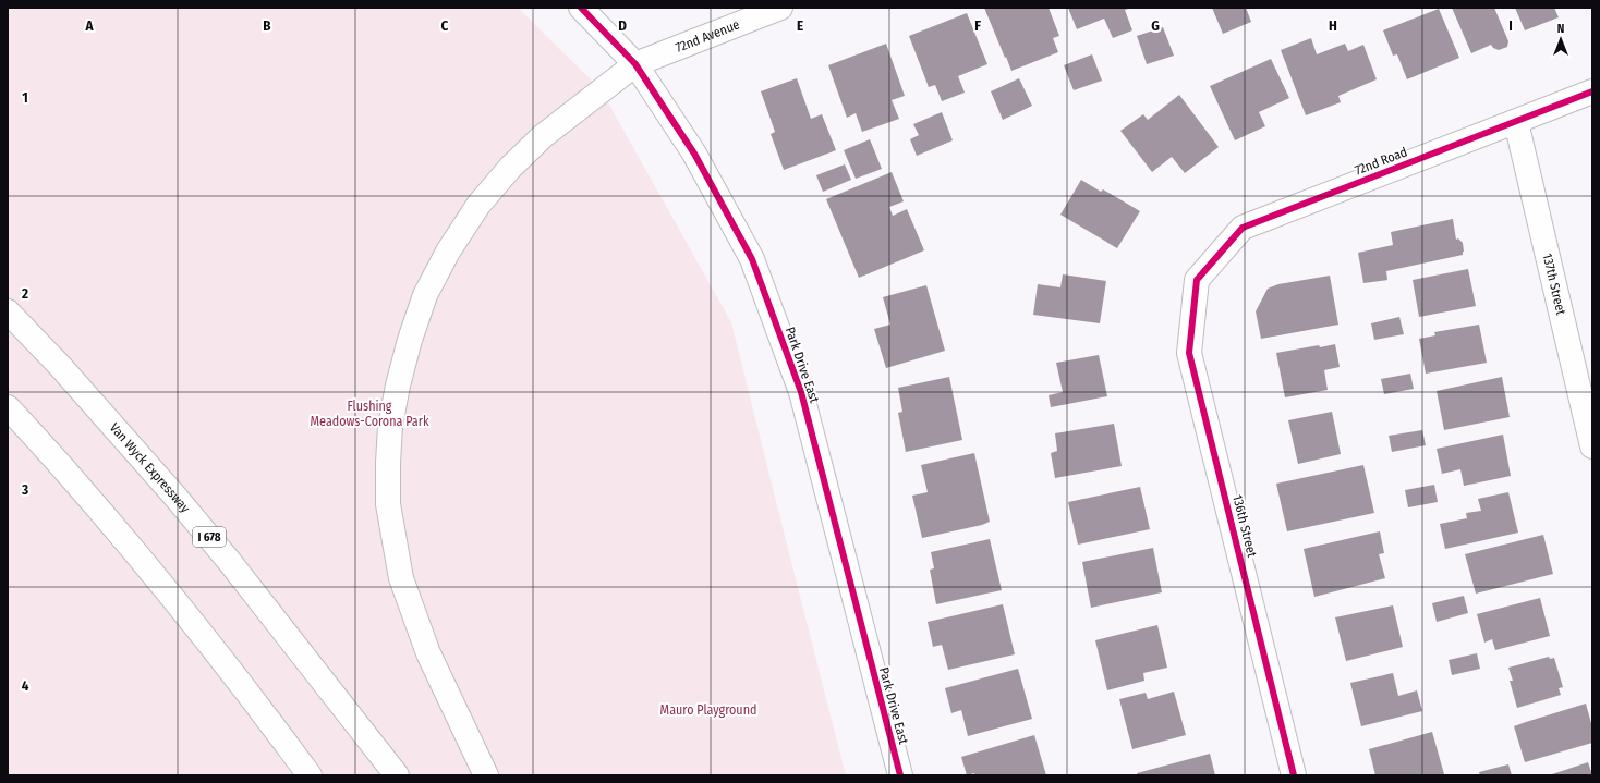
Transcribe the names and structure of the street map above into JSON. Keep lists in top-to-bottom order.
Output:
{
  "streets": {
    "main road": [
      "72nd Avenue",
      "72nd Road",
      "137th Street",
      "Park Drive East",
      "Van Wyck Expressway",
      "136th Street",
      "I 678"
    ]
  },
  "crossings": [
    ["72nd Avenue", "Park Drive East"],
    ["72nd Road", "137th Street"],
    ["72nd Road", "136th Street"]
  ],
  "parks": ["Flushing Meadows-Corona Park", "Mauro Playground"],
  "north": "top",
  "grid": {
    "columns": [
      "A",
      "B",
      "C",
      "D",
      "E",
      "F",
      "G",
      "H",
      "I"
    ],
    "rows": [
      "1",
      "2",
      "3",
      "4"
    ]
  }
}
